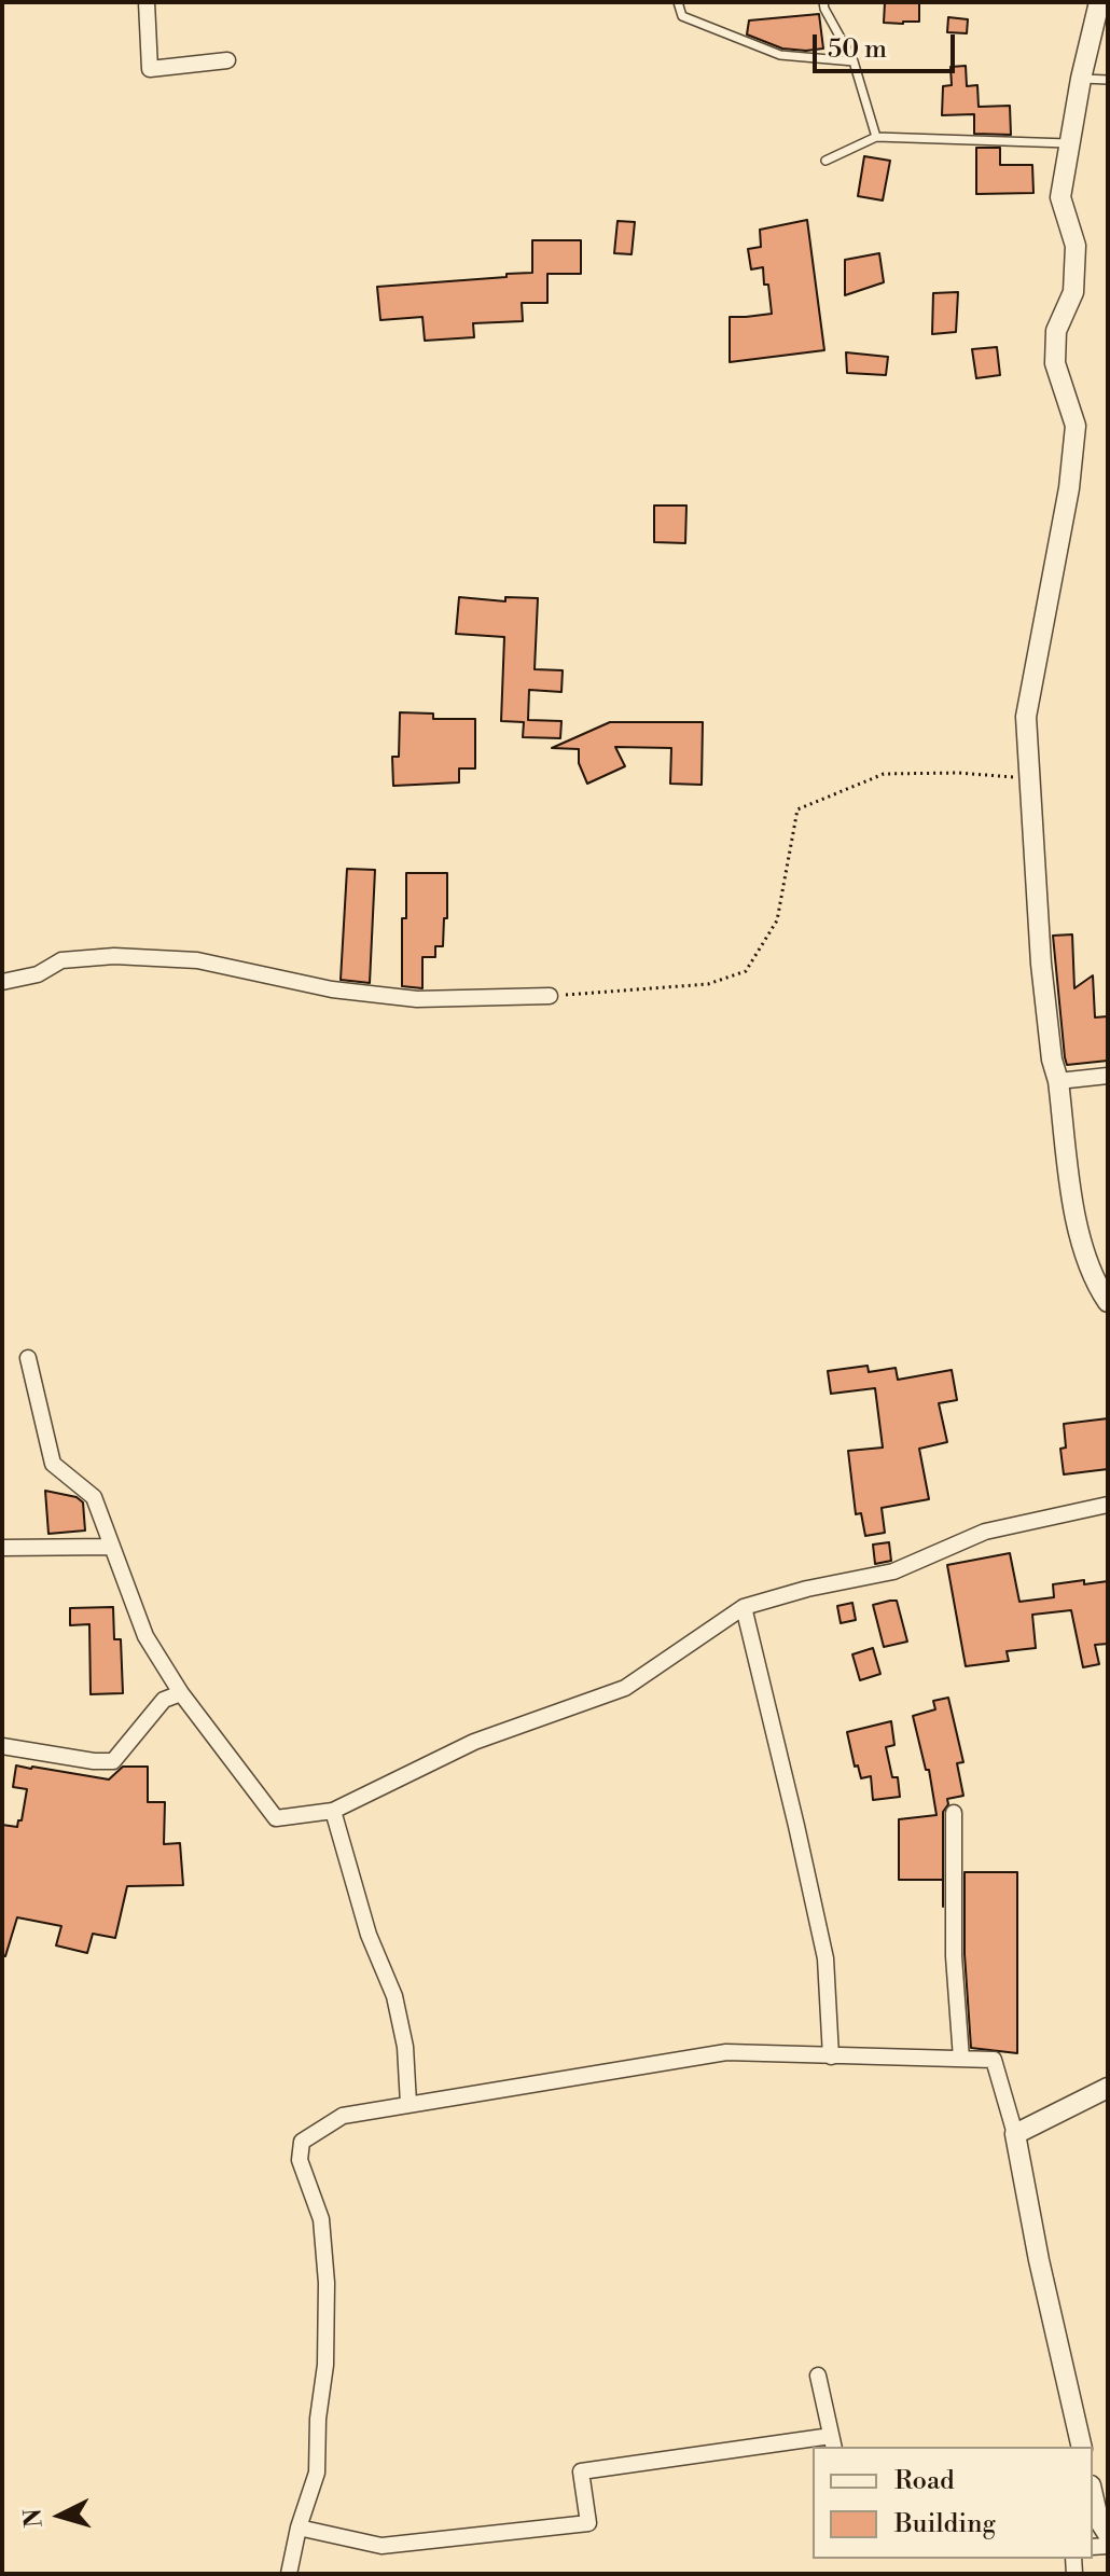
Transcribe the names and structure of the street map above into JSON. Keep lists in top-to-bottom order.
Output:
{
  "legend": ["Road", "Building"],
  "scale_bar": "50 m",
  "north": "left"
}
